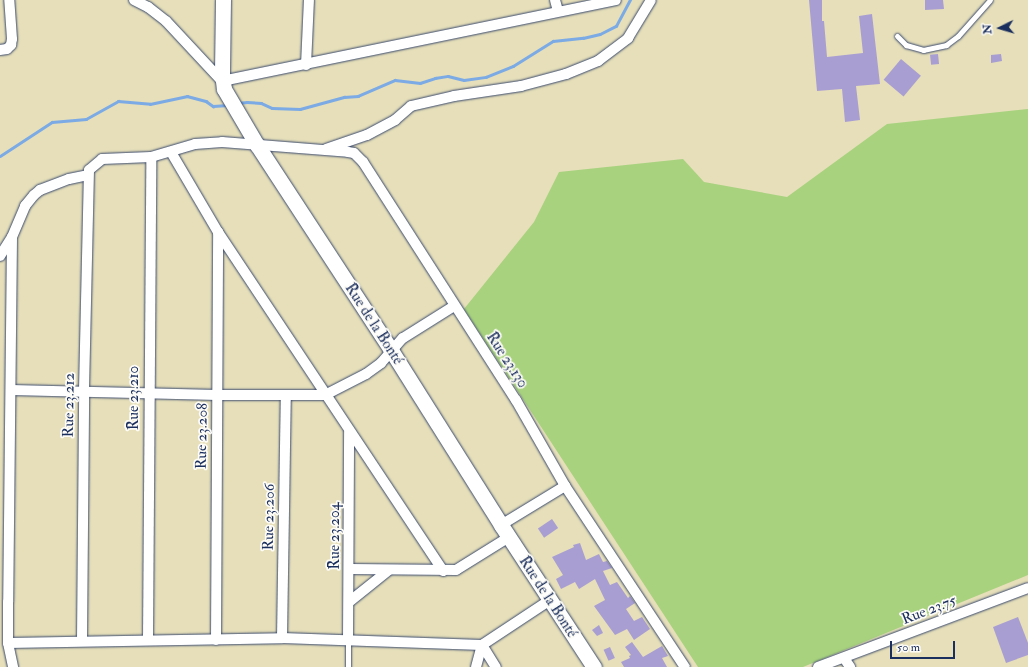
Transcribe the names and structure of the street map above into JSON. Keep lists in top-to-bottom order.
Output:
{
  "streets": {
    "street": [
      "Rue de la Bonté",
      "Rue 23.130",
      "Rue 23.210",
      "Rue 23.212",
      "Rue 23.208",
      "Rue 23.206",
      "Rue 23.204",
      "Rue 23.75"
    ]
  },
  "crossings": [
    ["Rue de la Bonté", "Rue 23.130"],
    ["Rue 23.130", "Rue 23.210"],
    ["Rue 23.130", "Rue 23.212"]
  ],
  "scale_bar": "50 m",
  "north": "left"
}
